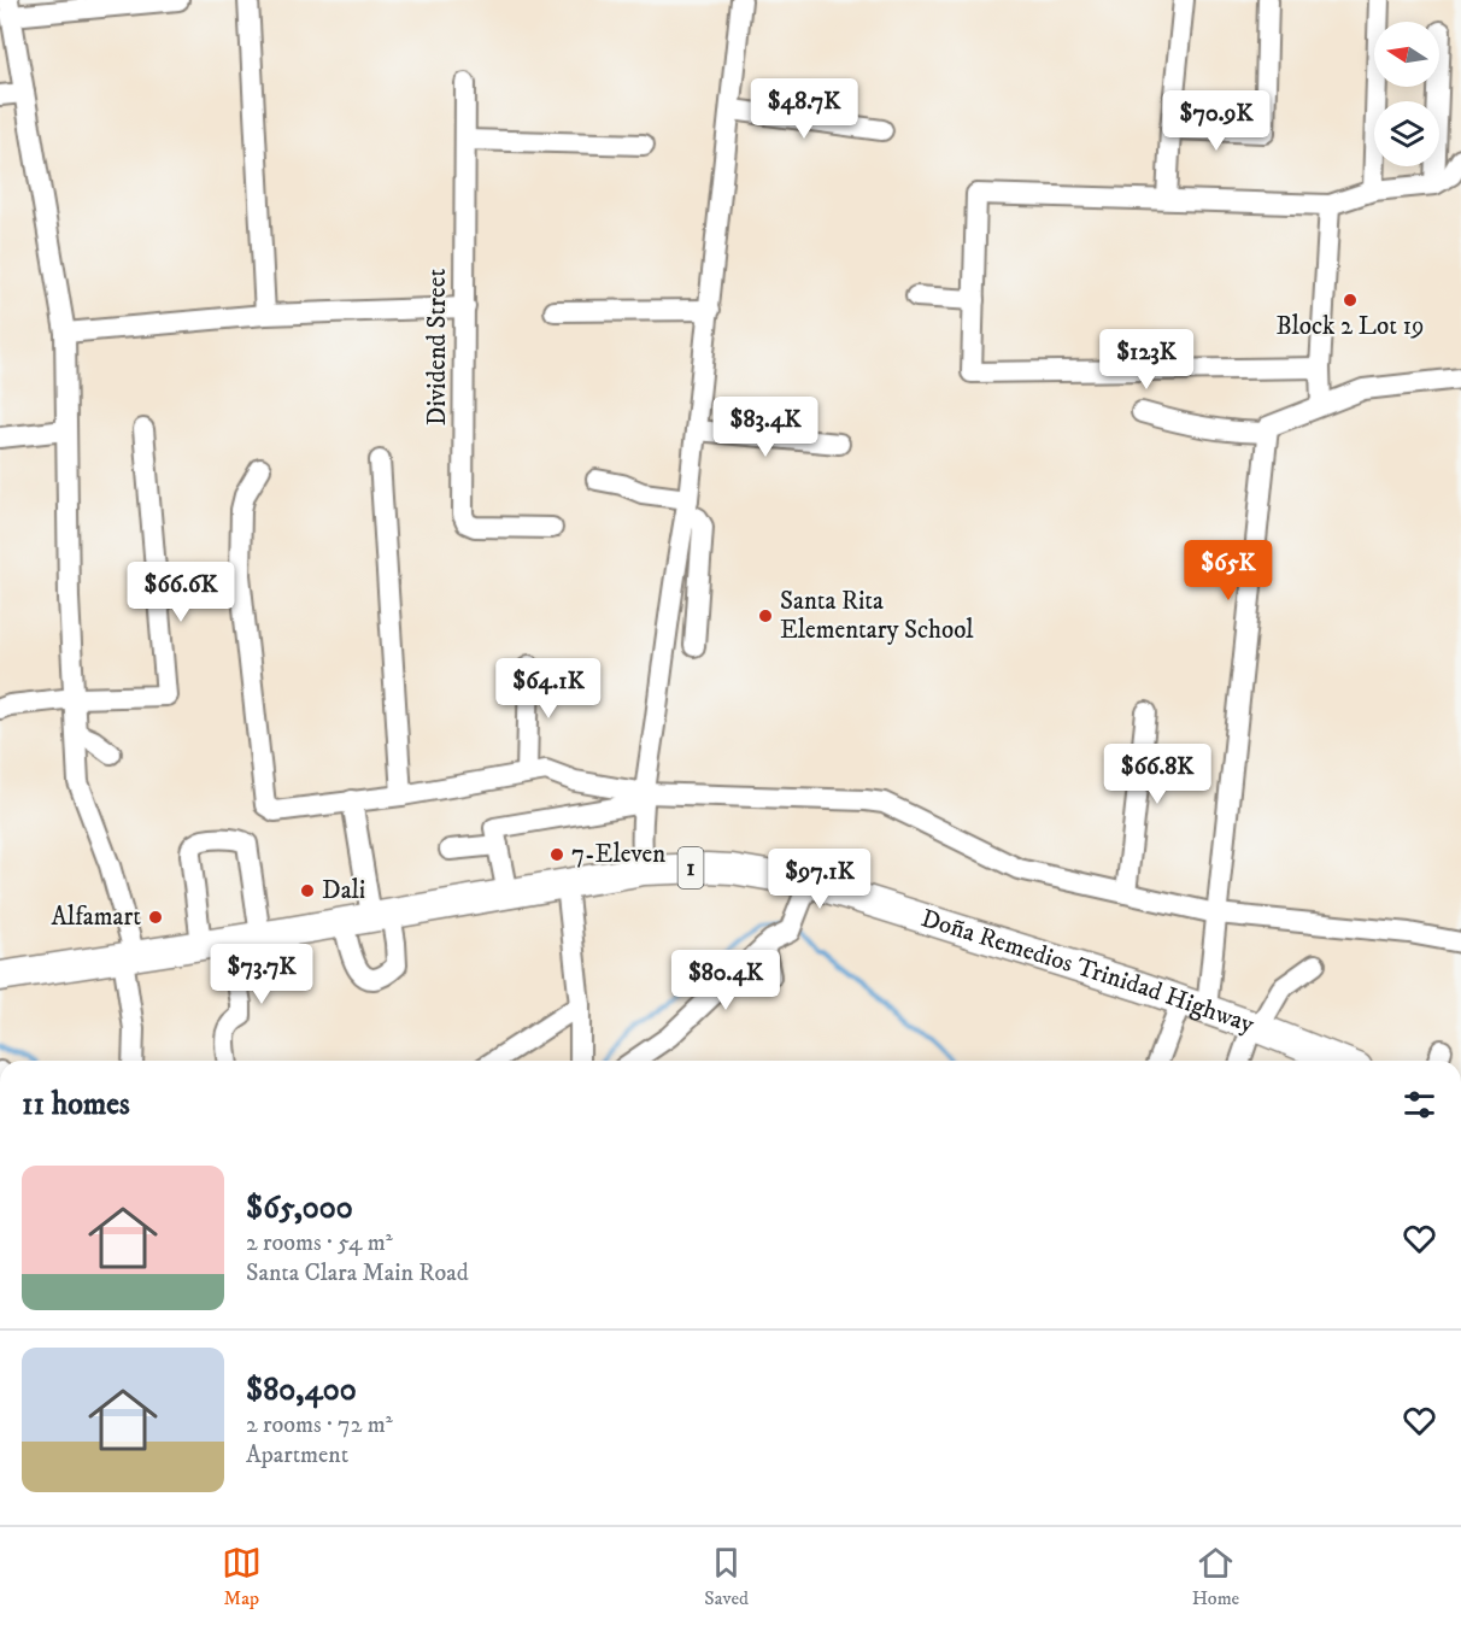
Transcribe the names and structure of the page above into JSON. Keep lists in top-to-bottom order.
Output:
{
  "streets": {
    "highway": ["1", "Doña Remedios Trinidad Highway"],
    "street": ["Dividend Street"]
  },
  "places": [
    "Block 2 Lot 19",
    "Santa Rita Elementary School",
    "7-Eleven",
    "Dali",
    "Alfamart"
  ],
  "north": "left",
  "page": {
    "price": [
      "$48.7K",
      "$70.9K",
      "$123K",
      "$83.4K",
      "$65K",
      "$66.6K",
      "$64.1K",
      "$66.8K",
      "$97.1K",
      "$73.7K",
      "$80.4K"
    ],
    "heading": "11 homes",
    "list": [
      {
        "name": "$65,000",
        "note": "2 rooms · 54 m² · Santa Clara Main Road"
      },
      {
        "name": "$80,400",
        "note": "2 rooms · 72 m² · Apartment"
      }
    ],
    "tabs": ["Map", "Saved", "Home"]
  }
}
